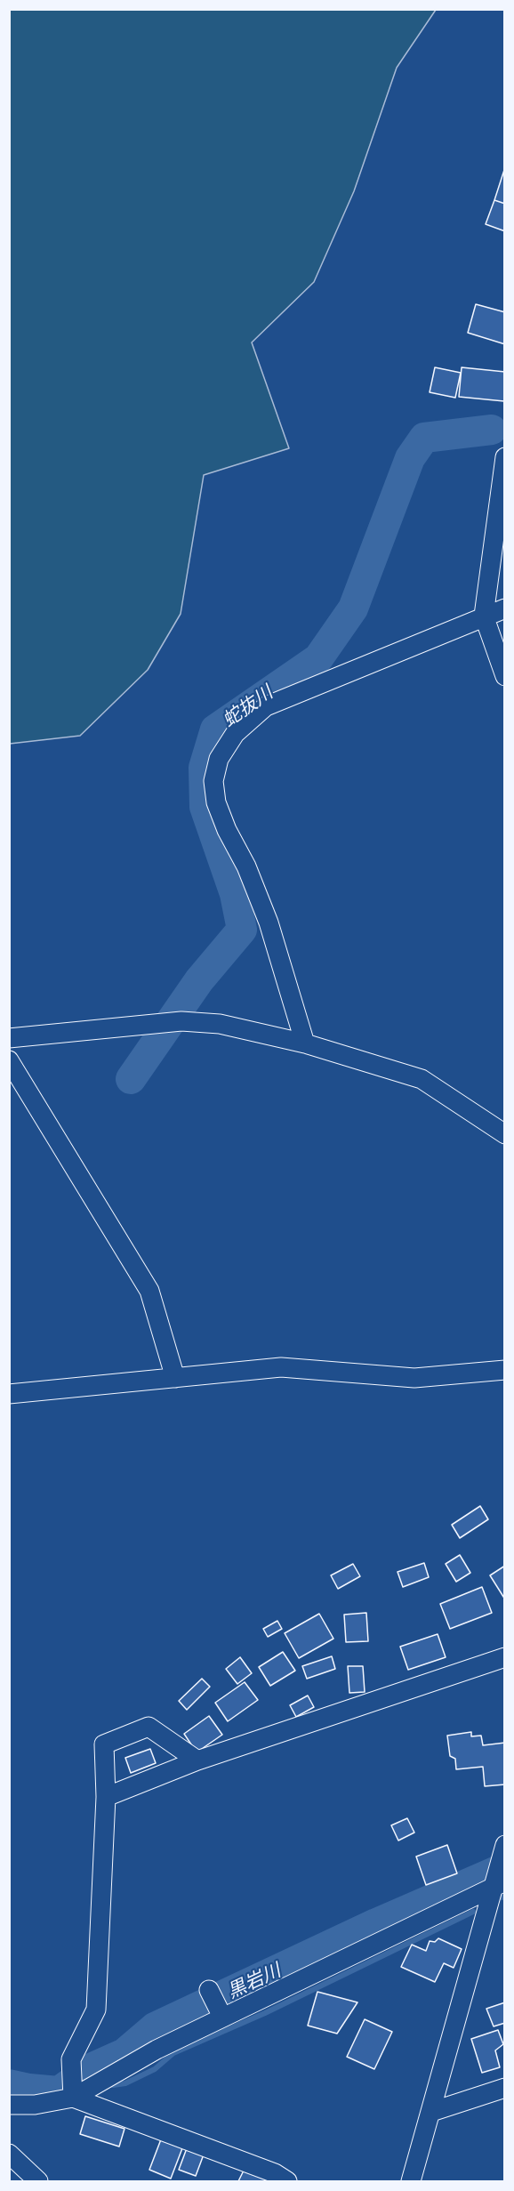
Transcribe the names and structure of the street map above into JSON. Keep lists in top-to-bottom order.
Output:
{
  "water": ["蛇抜川", "黒岩川"]
}
